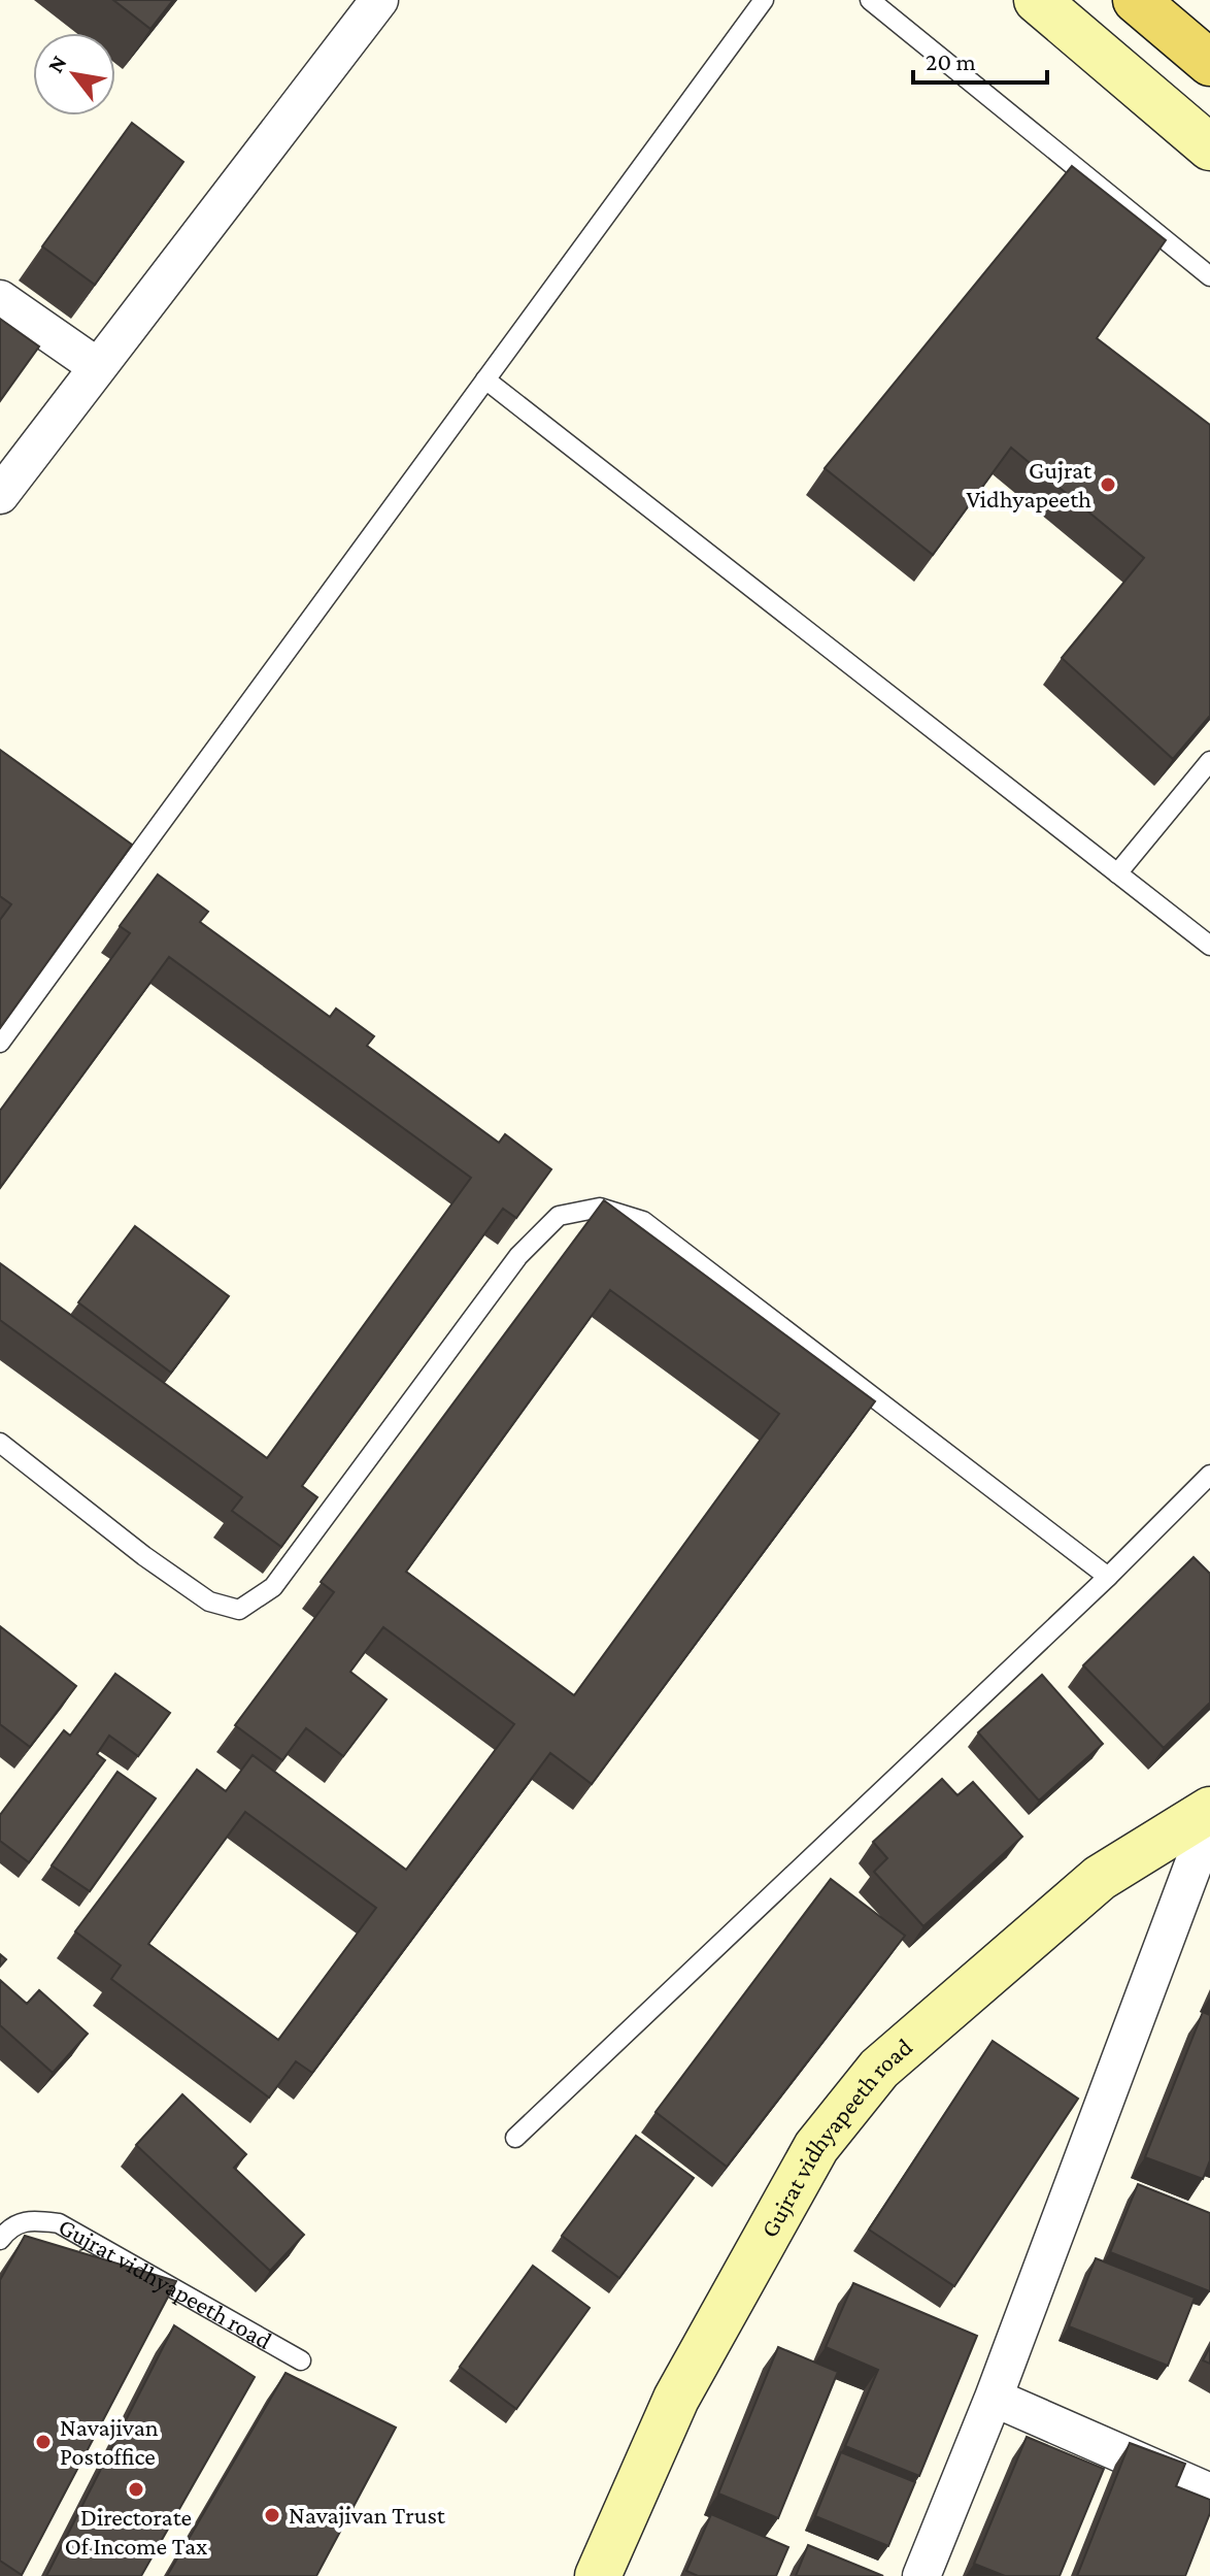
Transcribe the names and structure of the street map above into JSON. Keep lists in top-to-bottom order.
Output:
{
  "streets": {
    "street": ["Gujrat vidhyapeeth road"]
  },
  "places": [
    "Gujrat Vidhyapeeth",
    "Navajivan Postoffice",
    "Directorate Of Income Tax",
    "Navajivan Trust"
  ],
  "scale_bar": "20 m",
  "north": "top left"
}
